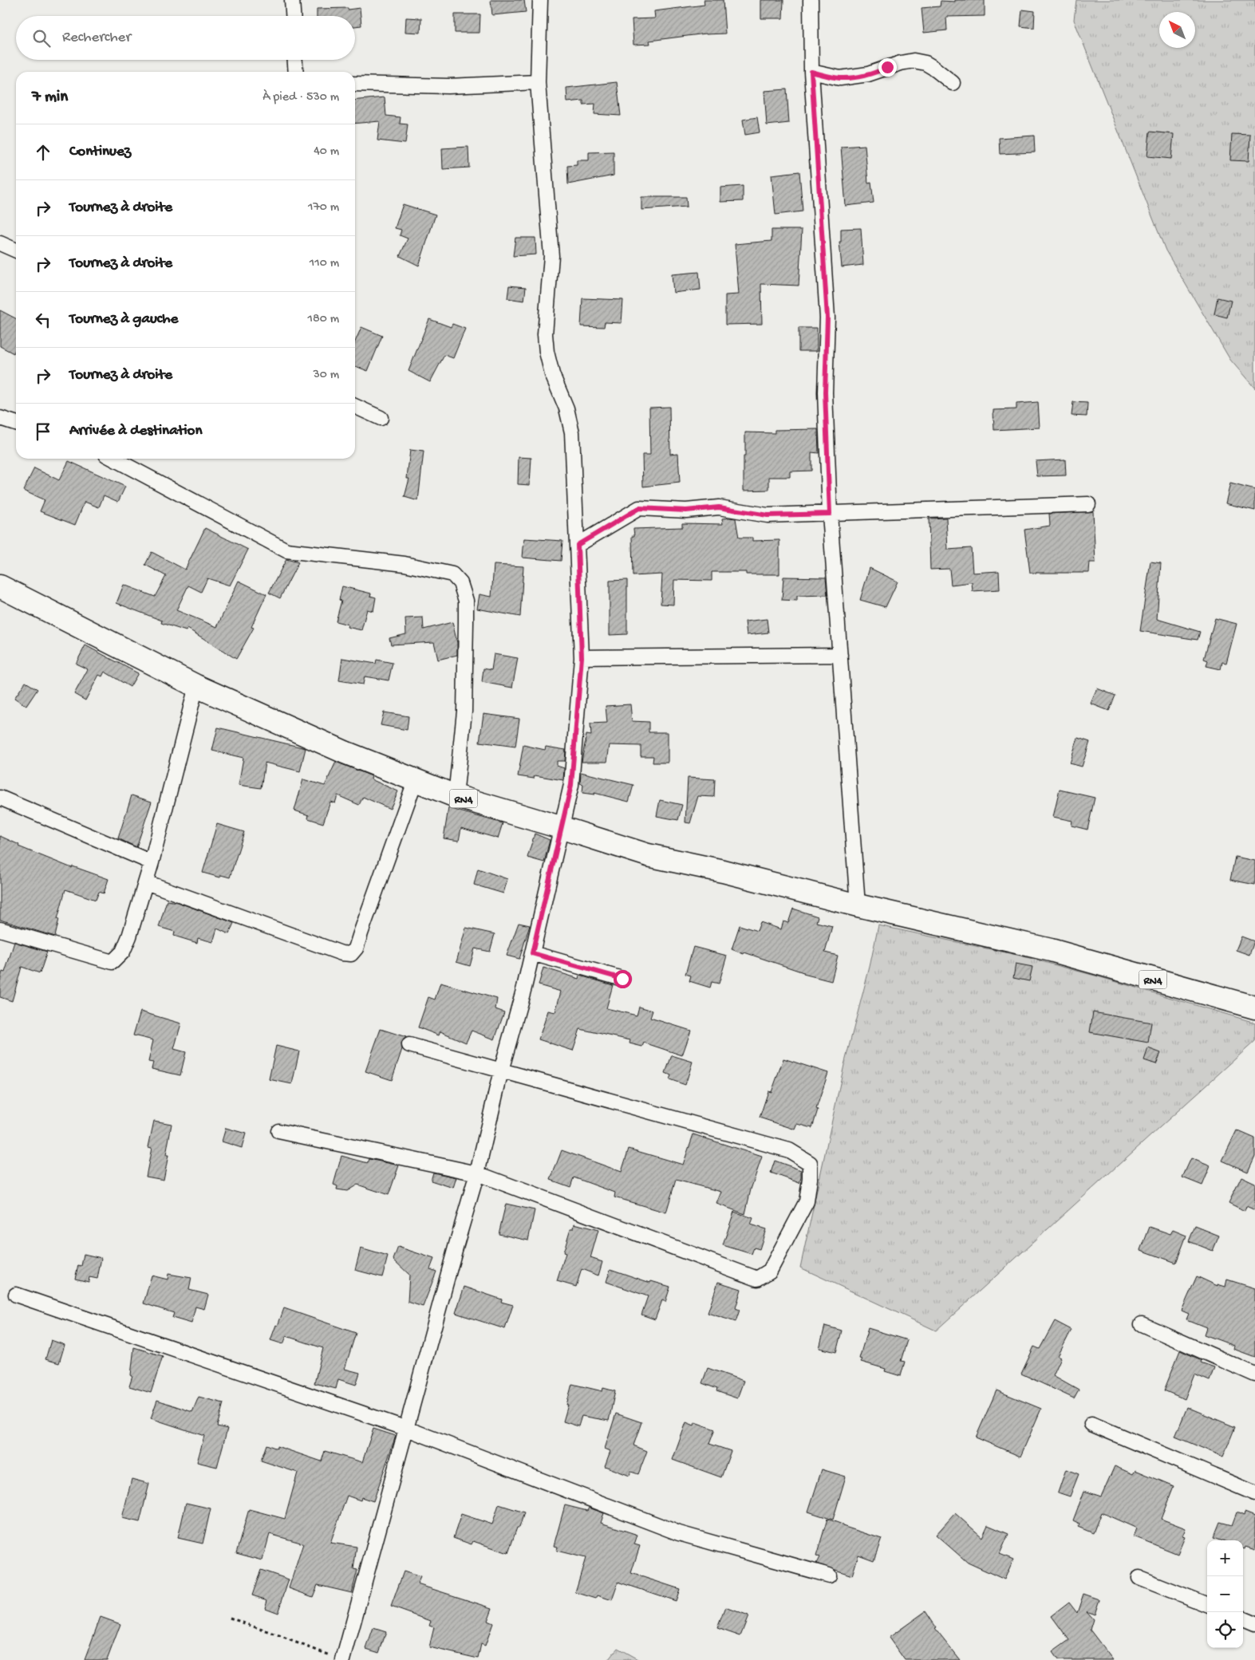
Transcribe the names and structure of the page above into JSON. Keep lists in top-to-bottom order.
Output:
{
  "streets": {
    "highway": ["RN4"]
  },
  "north": "top left",
  "page": {
    "search": "Rechercher",
    "heading": ["7 min", "À pied · 530 m"],
    "list": [
      ["Continuez", "40 m"],
      ["Tournez à droite", "170 m"],
      ["Tournez à droite", "110 m"],
      ["Tournez à gauche", "180 m"],
      ["Tournez à droite", "30 m"],
      "Arrivée à destination"
    ],
    "map_buttons": ["+", "−"]
  }
}
